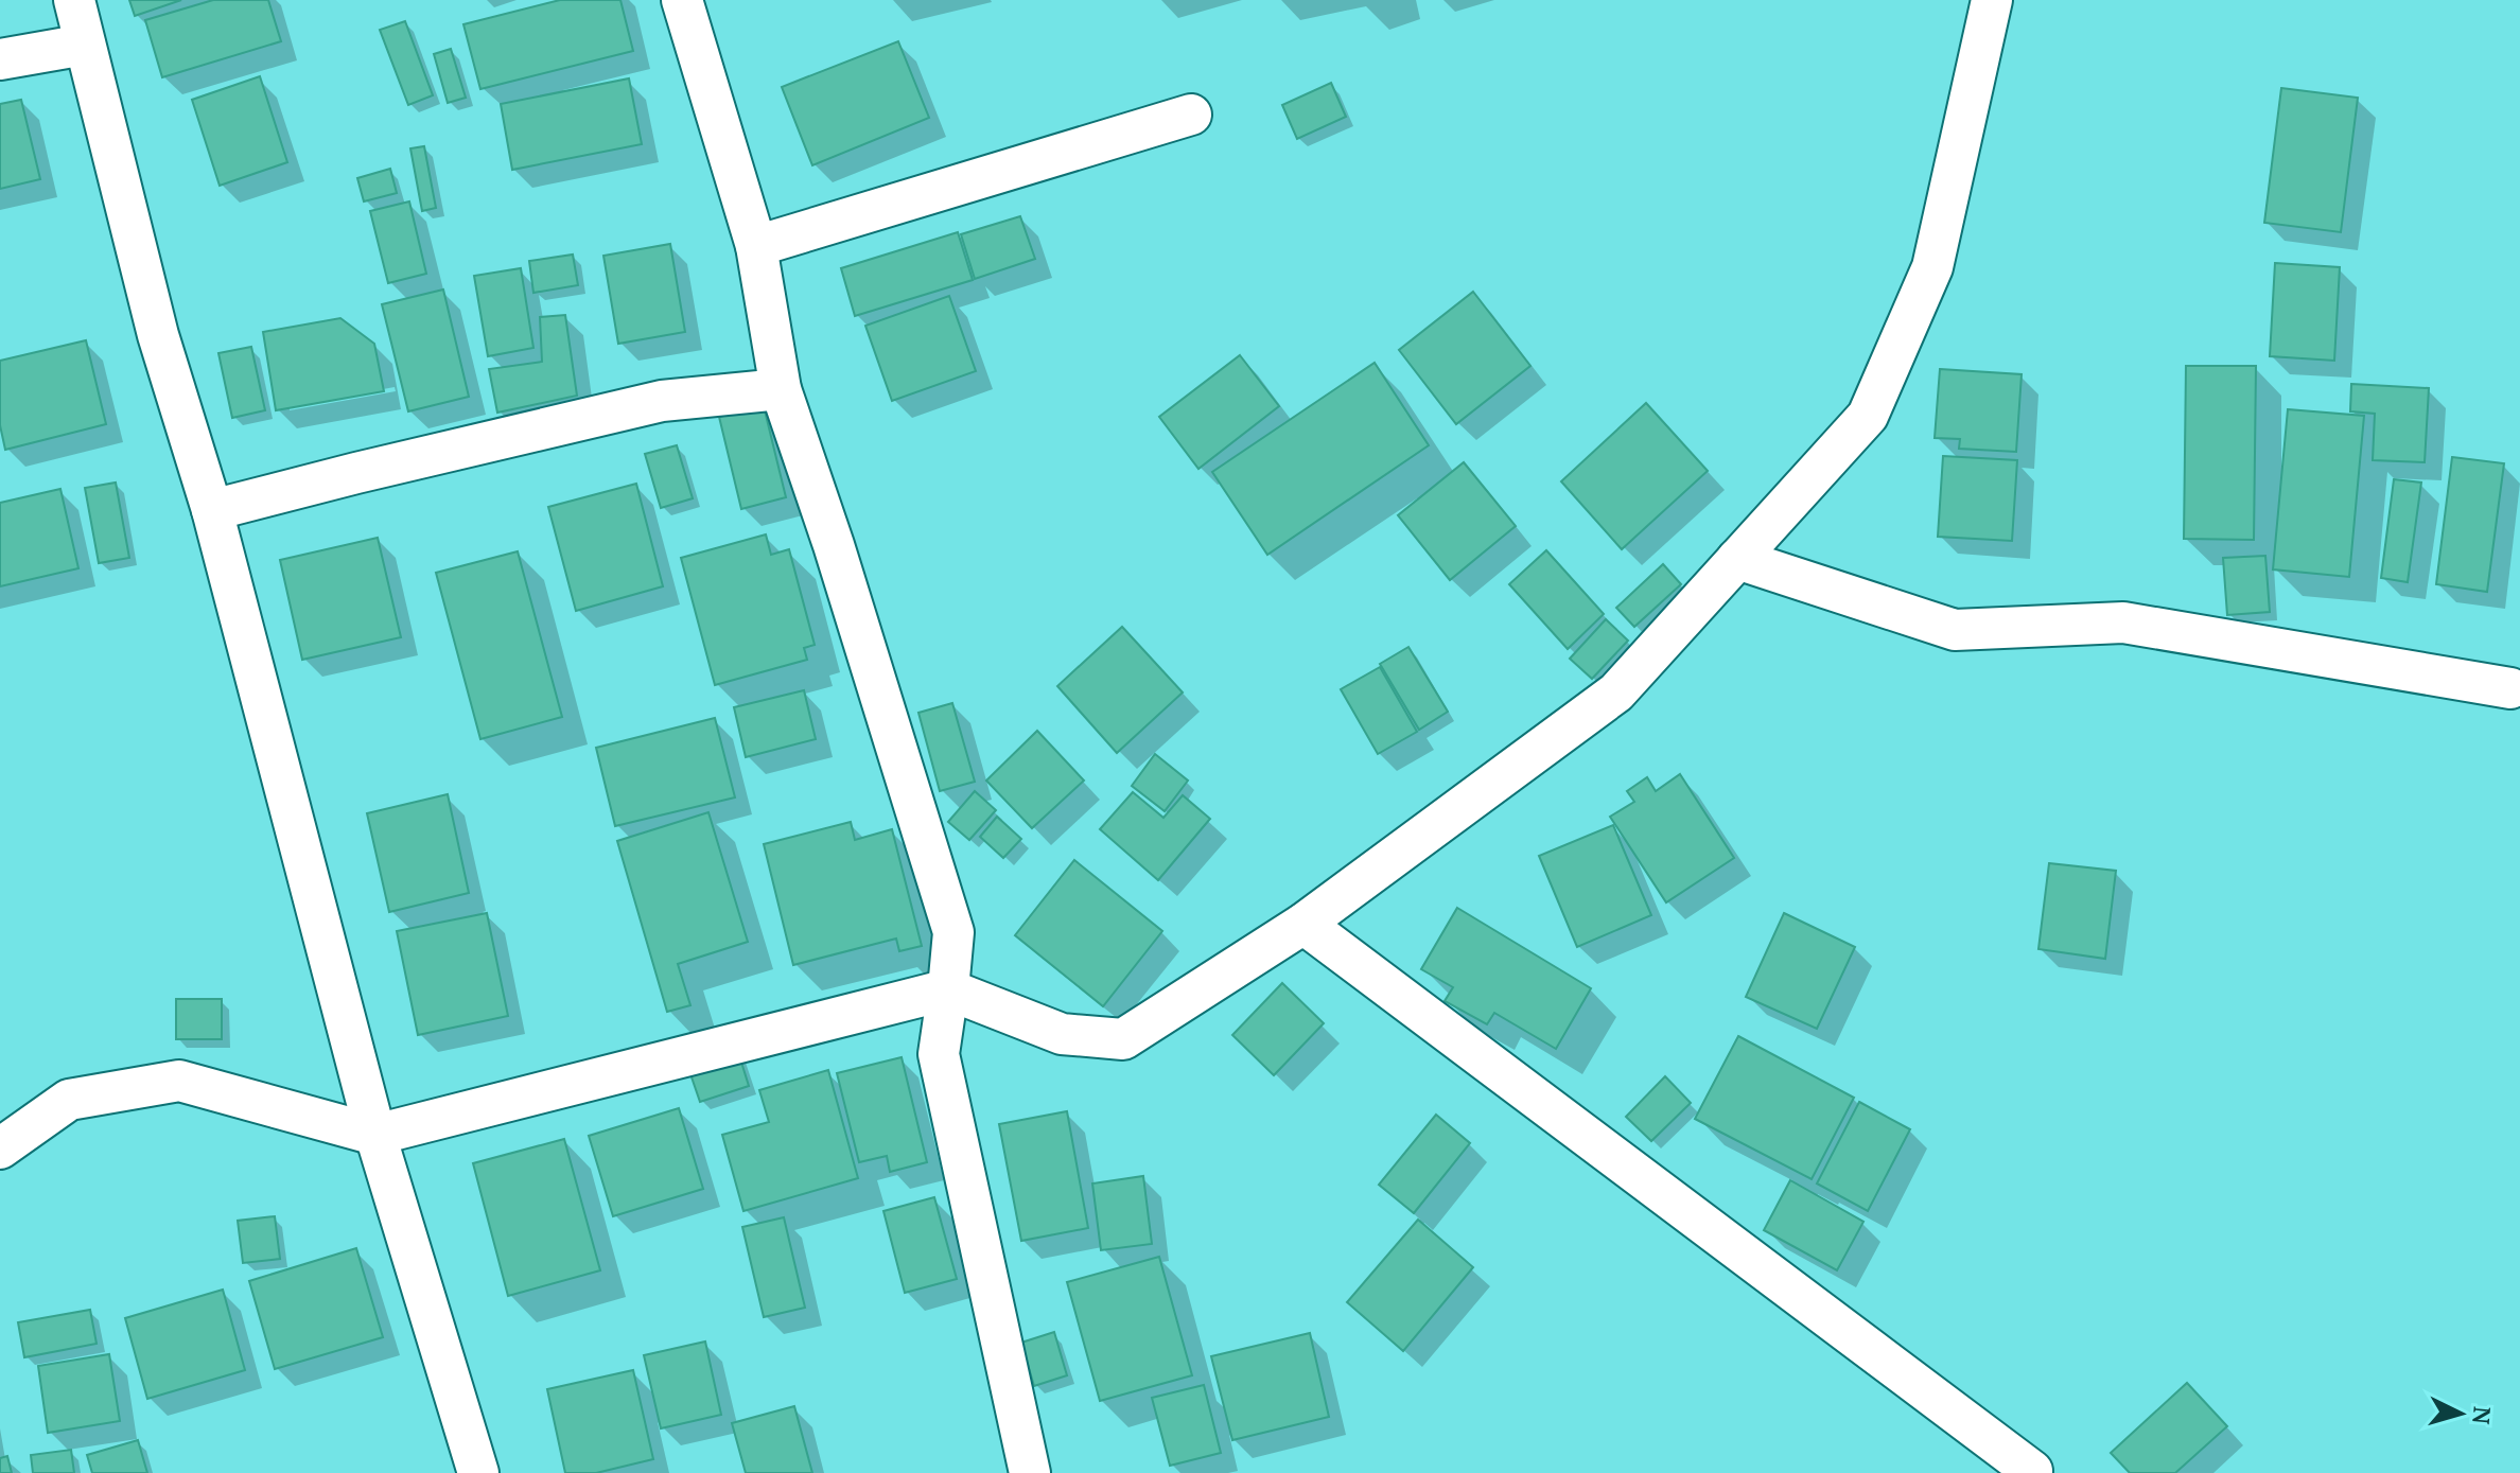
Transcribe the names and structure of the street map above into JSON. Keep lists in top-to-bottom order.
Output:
{
  "north": "right"
}
